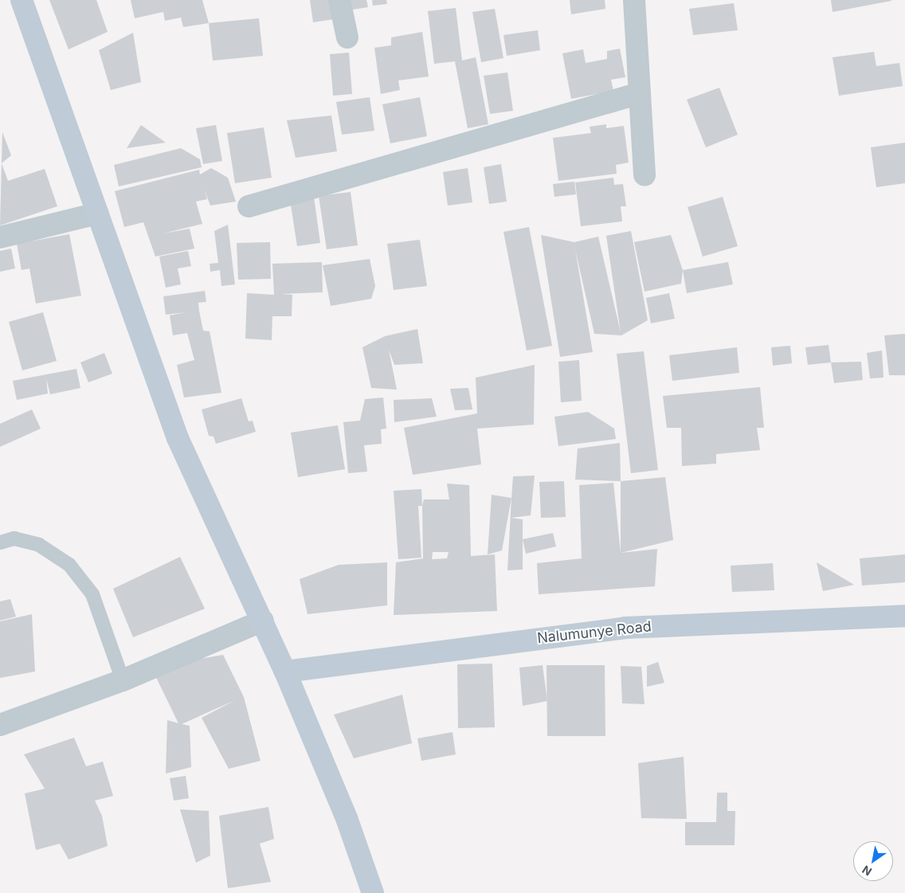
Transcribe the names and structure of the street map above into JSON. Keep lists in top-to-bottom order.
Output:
{
  "streets": {
    "street": ["Nalumunye Road"]
  },
  "north": "bottom left"
}
